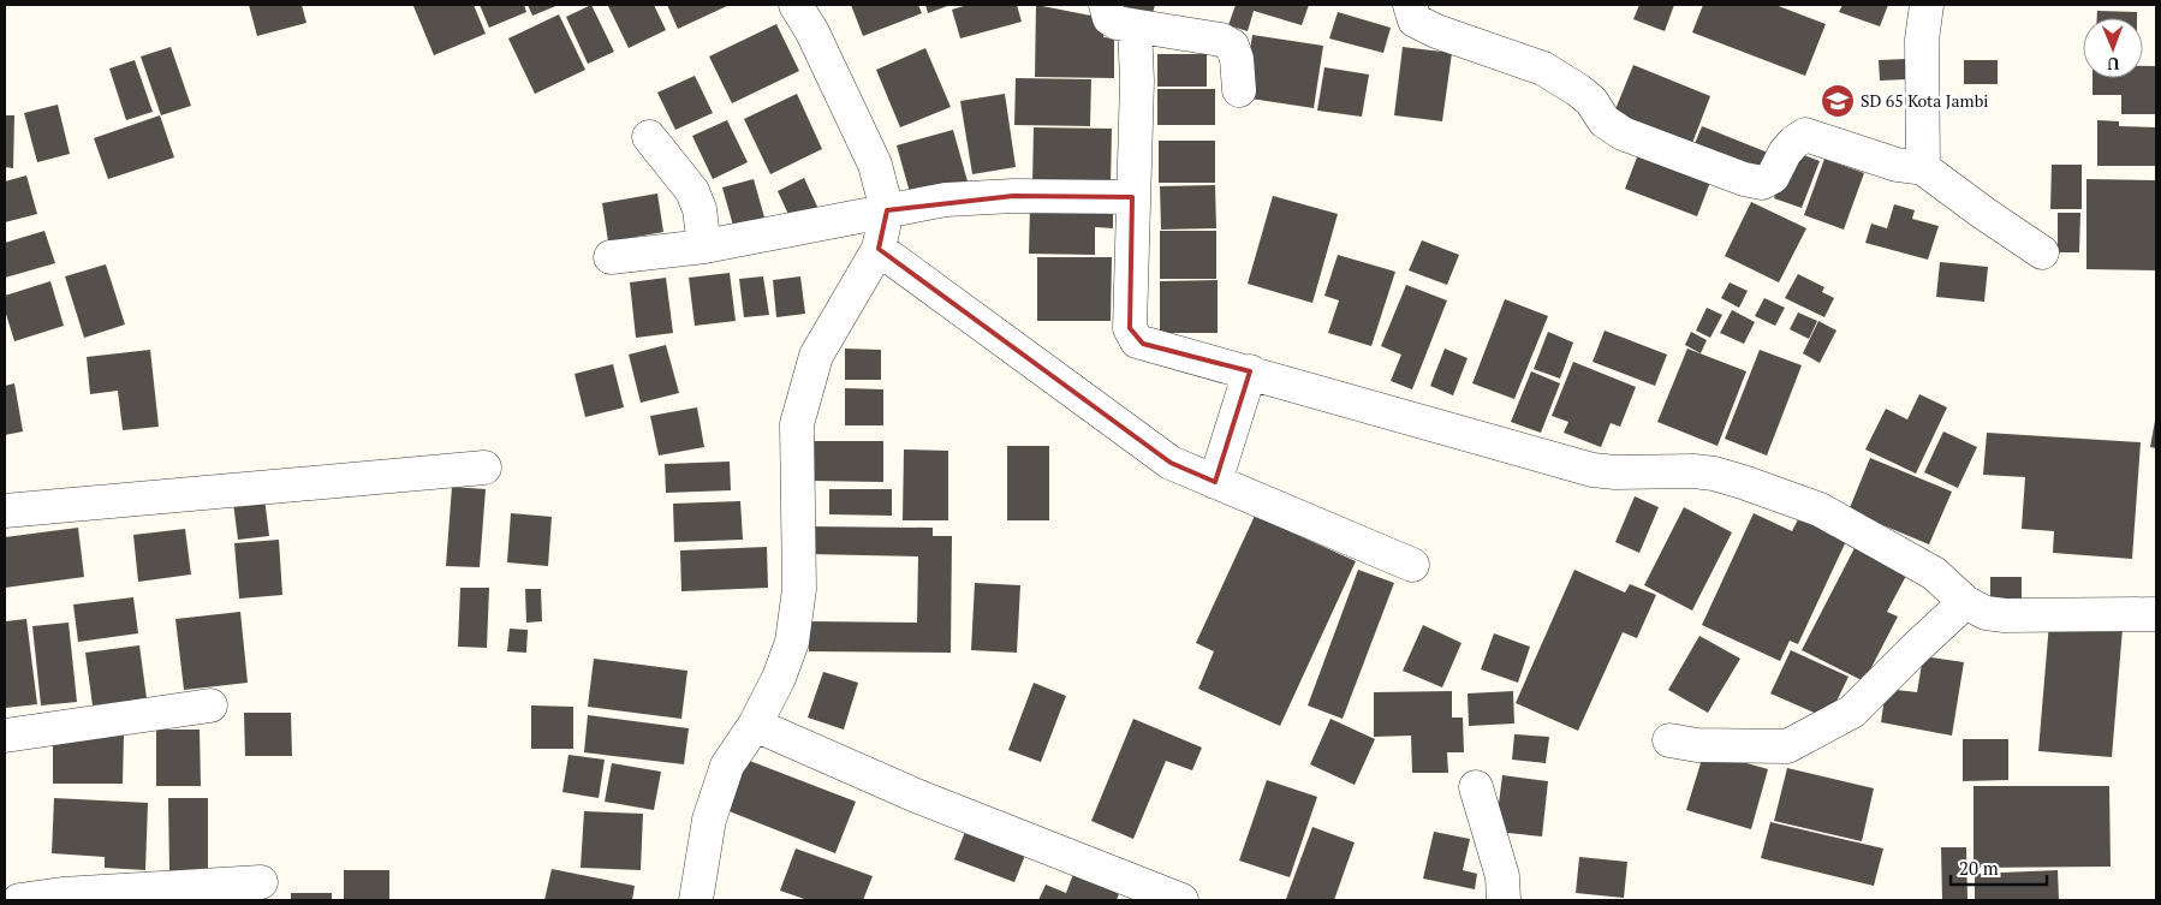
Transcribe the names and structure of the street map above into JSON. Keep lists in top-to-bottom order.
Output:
{
  "places": {
    "school or university": ["SD 65 Kota Jambi"]
  },
  "scale_bar": "20 m",
  "north": "bottom"
}
